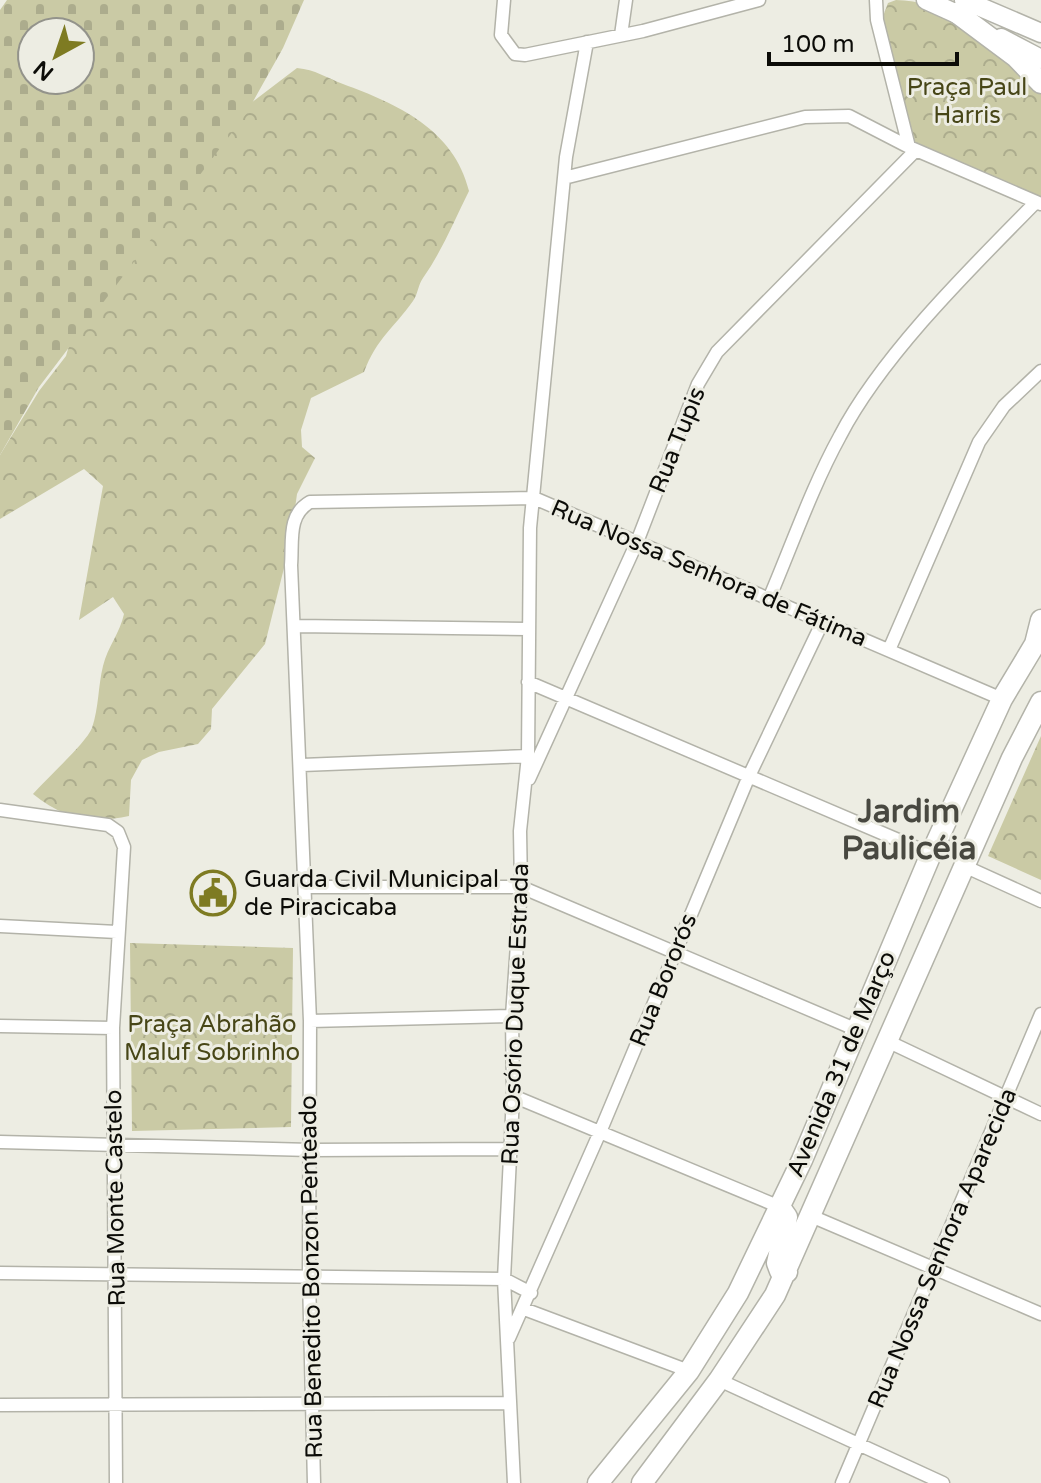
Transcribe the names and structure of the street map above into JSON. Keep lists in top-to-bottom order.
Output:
{
  "streets": {
    "main road": ["Avenida 31 de Março"],
    "street": [
      "Rua Tupis",
      "Rua Nossa Senhora de Fátima",
      "Rua Bororós",
      "Rua Osório Duque Estrada",
      "Rua Monte Castelo",
      "Rua Nossa Senhora Aparecida",
      "Rua Benedito Bonzon Penteado"
    ]
  },
  "crossings": [
    ["Rua Tupis", "Rua Nossa Senhora de Fátima"],
    ["Rua Tupis", "Rua Osório Duque Estrada"],
    ["Rua Nossa Senhora de Fátima", "Rua Bororós"],
    ["Rua Nossa Senhora de Fátima", "Rua Osório Duque Estrada"],
    ["Rua Nossa Senhora de Fátima", "Avenida 31 de Março"],
    ["Rua Nossa Senhora de Fátima", "Rua Benedito Bonzon Penteado"],
    ["Rua Bororós", "Rua Osório Duque Estrada"]
  ],
  "districts": ["Jardim Paulicéia"],
  "parks": ["Praça Paul Harris", "Praça Abrahão Maluf Sobrinho"],
  "places": {
    "public building": ["Guarda Civil Municipal de Piracicaba"]
  },
  "scale_bar": "100 m",
  "north": "bottom left"
}
